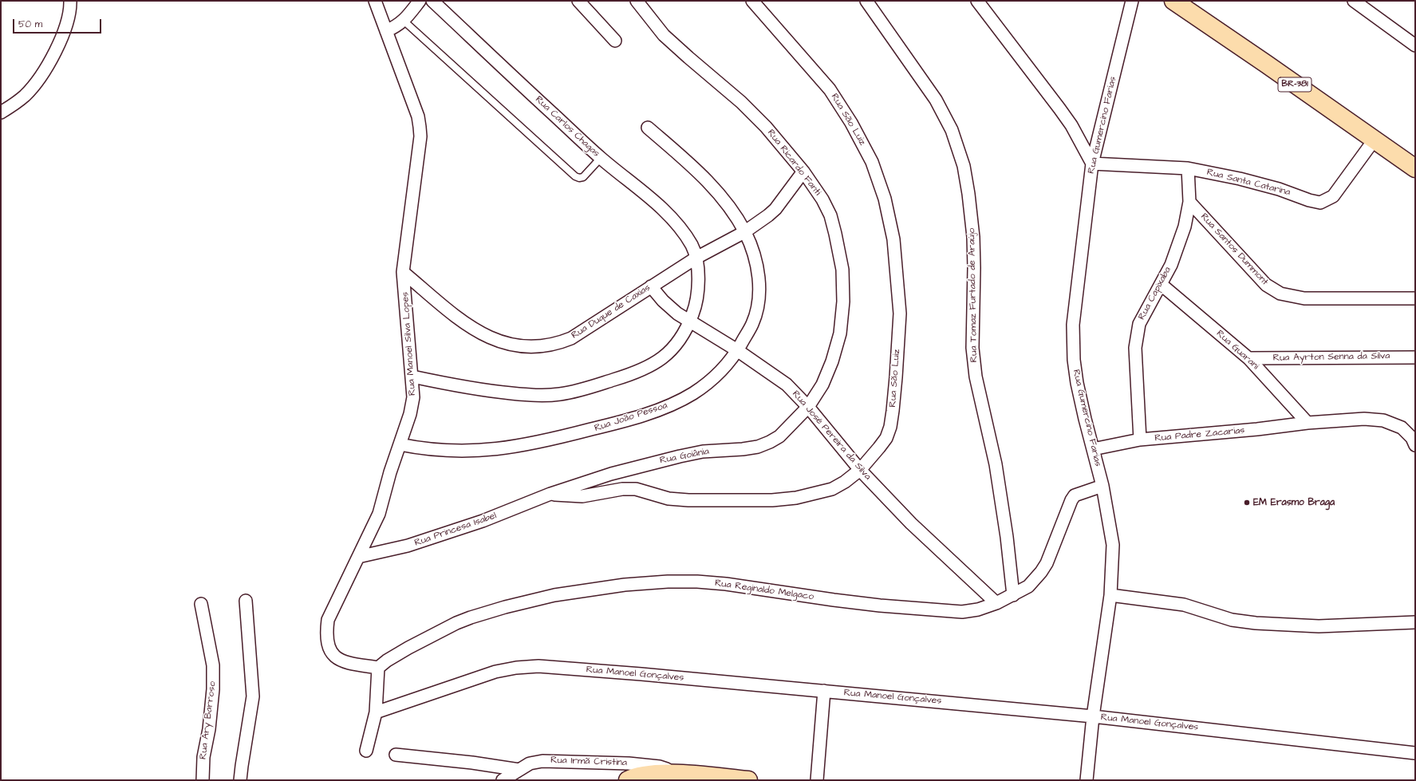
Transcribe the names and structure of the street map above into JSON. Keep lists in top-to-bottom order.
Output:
{
  "streets": {
    "main road": ["BR-381"],
    "street": [
      "Rua São Luiz",
      "Rua Gumercino Farias",
      "Rua Carlos Chagas",
      "Rua Ricardo Fanti",
      "Rua Santa Catarina",
      "Rua Santos Dummont",
      "Rua Capixaba",
      "Rua Tomaz Furtado de Araújo",
      "Rua Duque de Caxias",
      "Rua Manoel Silva Lopes",
      "Rua Guarani",
      "Rua Ayrton Senna da Silva",
      "Rua João Pessoa",
      "Rua Padre Zacarias",
      "Rua José Pereira da Silva",
      "Rua Goiânia",
      "Rua Princesa Isabel",
      "Rua Reginaldo Melgaco",
      "Rua Manoel Gonçalves",
      "Rua Ary Barroso",
      "Rua Irmã Cristina"
    ]
  },
  "crossings": [
    ["BR-381", "Rua Santa Catarina"],
    ["Rua São Luiz", "Rua José Pereira da Silva"],
    ["Rua São Luiz", "Rua Goiânia"],
    ["Rua São Luiz", "Rua Princesa Isabel"],
    ["Rua Gumercino Farias", "Rua Santa Catarina"],
    ["Rua Gumercino Farias", "Rua Padre Zacarias"],
    ["Rua Gumercino Farias", "Rua Reginaldo Melgaco"],
    ["Rua Gumercino Farias", "Rua Manoel Gonçalves"],
    ["Rua Carlos Chagas", "Rua Duque de Caxias"],
    ["Rua Carlos Chagas", "Rua Manoel Silva Lopes"],
    ["Rua Carlos Chagas", "Rua José Pereira da Silva"],
    ["Rua Ricardo Fanti", "Rua Duque de Caxias"],
    ["Rua Ricardo Fanti", "Rua José Pereira da Silva"],
    ["Rua Ricardo Fanti", "Rua Goiânia"],
    ["Rua Santa Catarina", "Rua Capixaba"],
    ["Rua Santos Dummont", "Rua Capixaba"],
    ["Rua Capixaba", "Rua Guarani"],
    ["Rua Capixaba", "Rua Padre Zacarias"],
    ["Rua Tomaz Furtado de Araújo", "Rua Reginaldo Melgaco"],
    ["Rua Duque de Caxias", "Rua Manoel Silva Lopes"],
    ["Rua Duque de Caxias", "Rua João Pessoa"],
    ["Rua Duque de Caxias", "Rua José Pereira da Silva"],
    ["Rua Manoel Silva Lopes", "Rua João Pessoa"],
    ["Rua Manoel Silva Lopes", "Rua Princesa Isabel"],
    ["Rua Manoel Silva Lopes", "Rua Reginaldo Melgaco"],
    ["Rua Guarani", "Rua Ayrton Senna da Silva"],
    ["Rua Guarani", "Rua Padre Zacarias"],
    ["Rua João Pessoa", "Rua José Pereira da Silva"],
    ["Rua José Pereira da Silva", "Rua Goiânia"],
    ["Rua José Pereira da Silva", "Rua Reginaldo Melgaco"],
    ["Rua Goiânia", "Rua Princesa Isabel"]
  ],
  "places": ["EM Erasmo Braga"],
  "scale_bar": "50 m"
}
